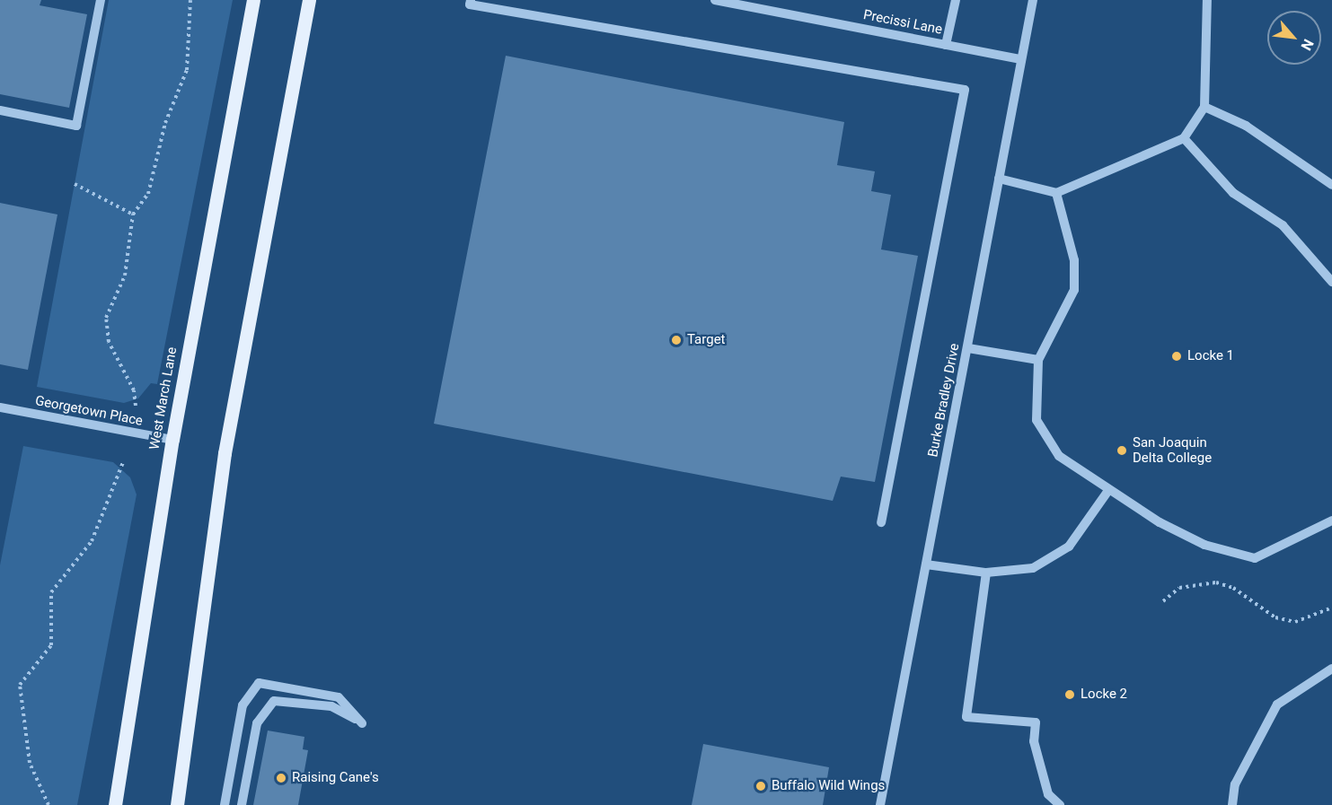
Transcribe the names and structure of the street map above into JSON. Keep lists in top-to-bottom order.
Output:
{
  "streets": {
    "main road": ["West March Lane"],
    "street": ["Precissi Lane", "Burke Bradley Drive", "Georgetown Place"]
  },
  "crossings": [
    ["Precissi Lane", "Burke Bradley Drive"],
    ["West March Lane", "Georgetown Place"]
  ],
  "places": [
    "Target",
    "Locke 1",
    "San Joaquin Delta College",
    "Locke 2",
    "Raising Cane's",
    "Buffalo Wild Wings"
  ],
  "north": "bottom right"
}
